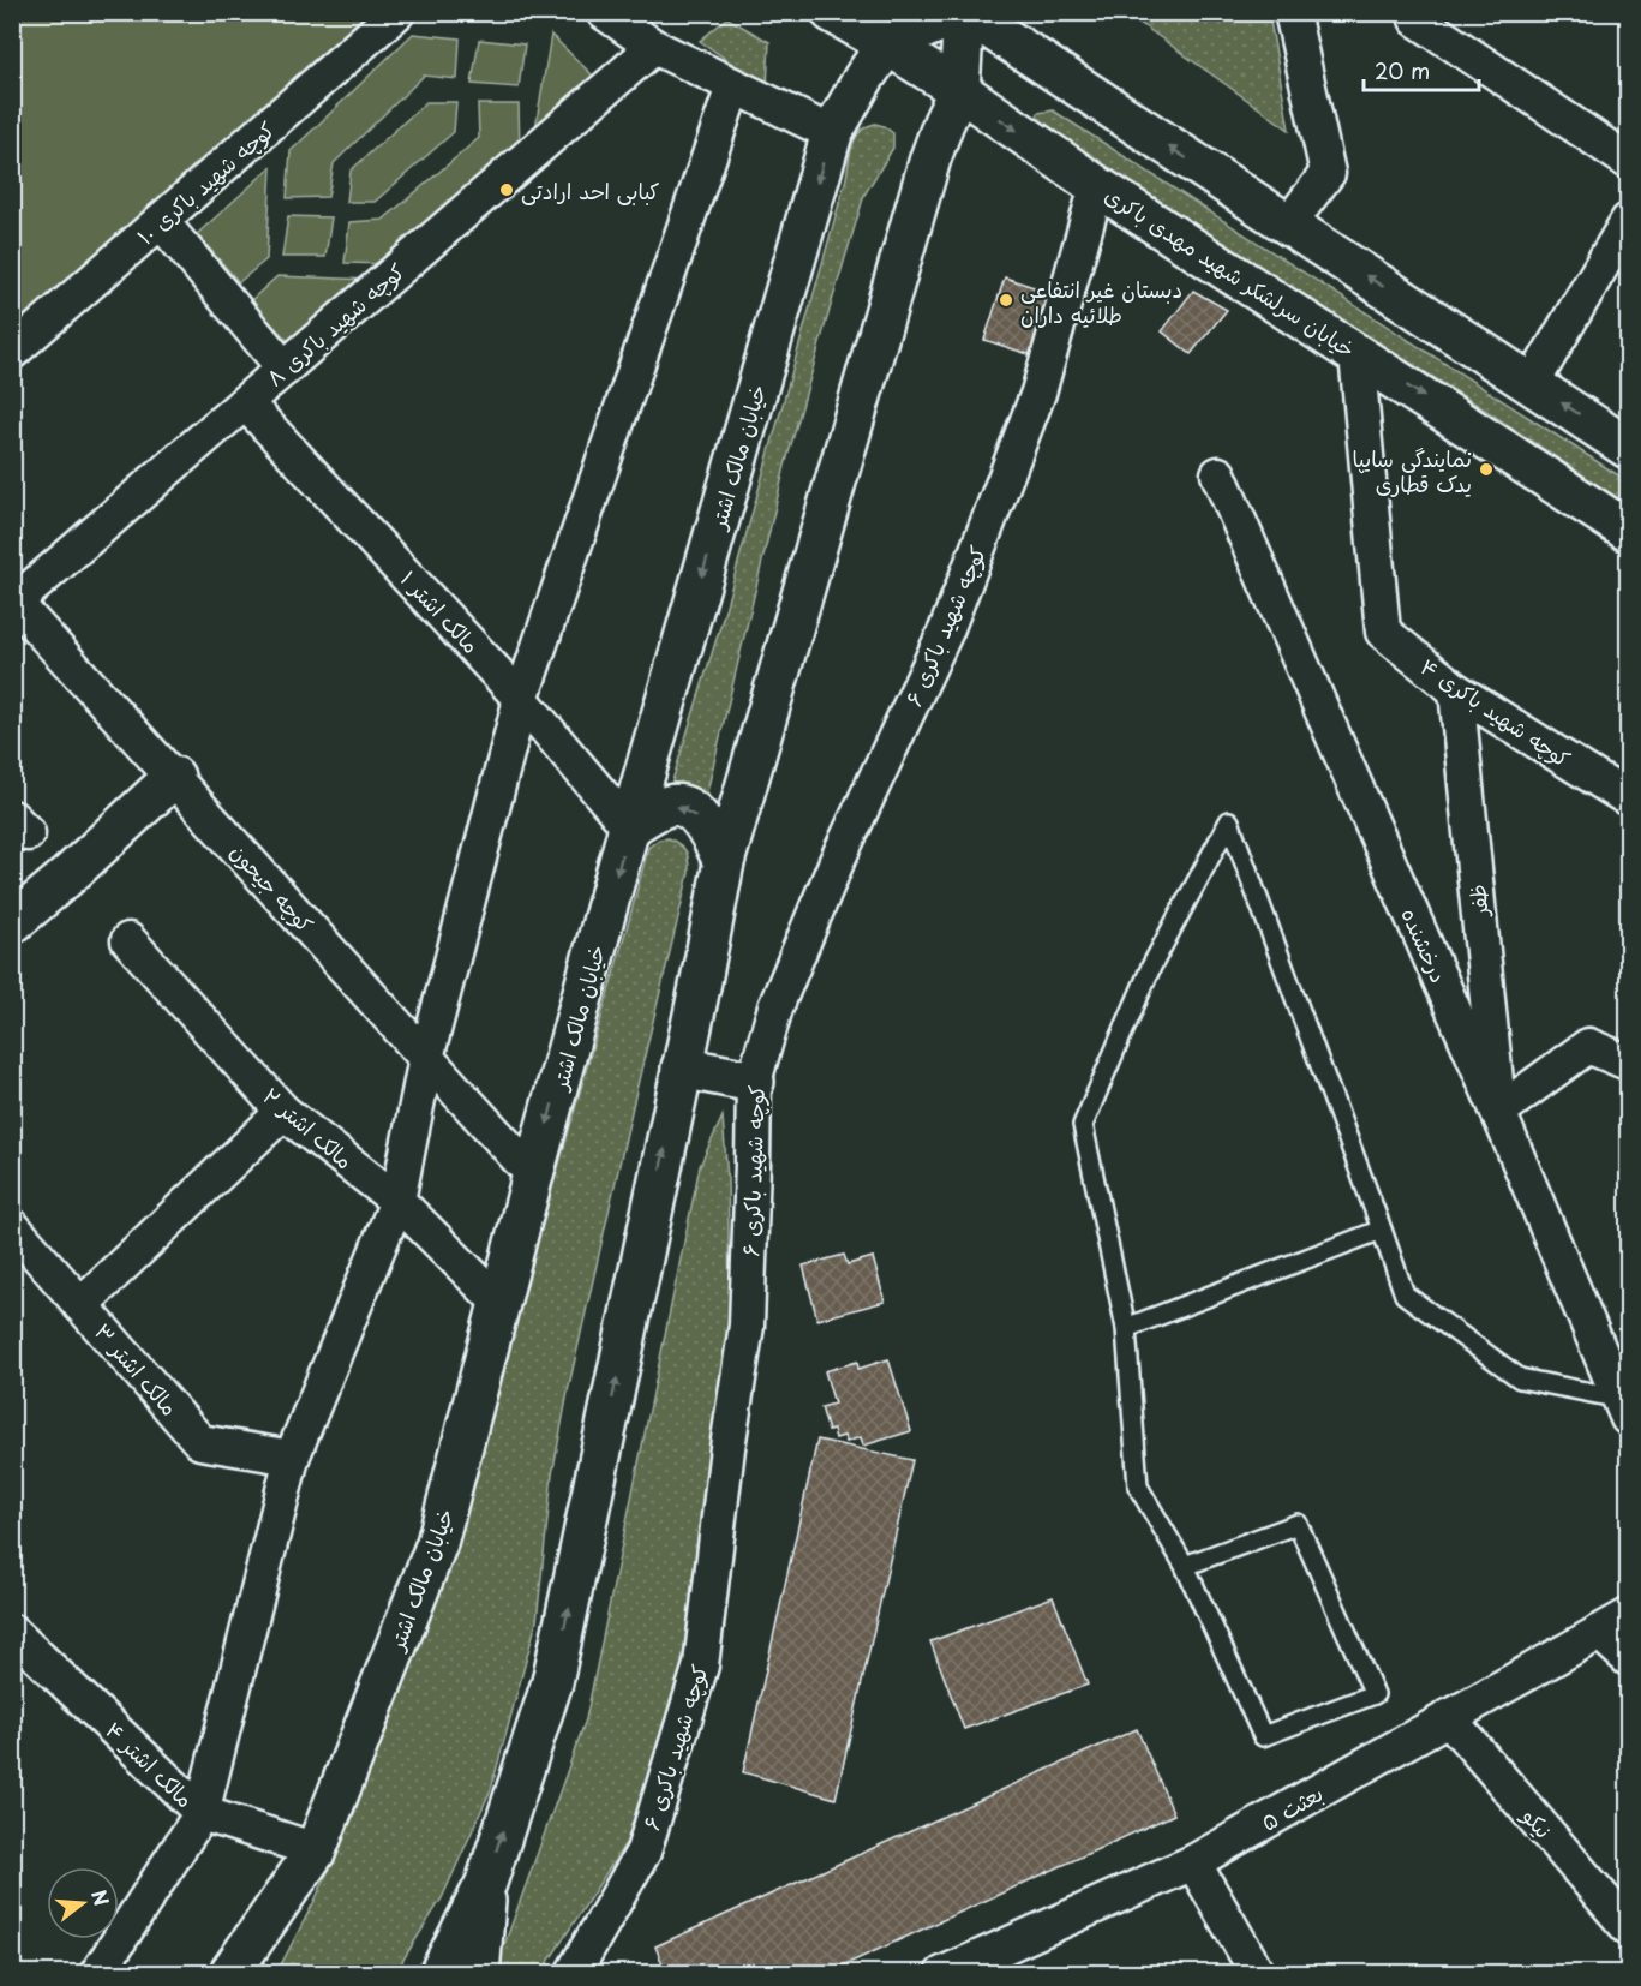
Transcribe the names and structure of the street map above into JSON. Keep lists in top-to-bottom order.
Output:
{
  "streets": {
    "main road": ["خیابان سرلشکر شهید مهدی باکری", "خیابان مالک اشتر"],
    "street": [
      "کوچه شهید باکری ۱۰",
      "کوچه شهید باکری ۸",
      "مالک اشتر ۱",
      "کوچه شهید باکری ۶",
      "کوچه شهید باکری ۴",
      "کوچه جیحون",
      "ظفر",
      "درخشنده",
      "مالک اشتر ۲",
      "مالک اشتر ۳",
      "مالک اشتر ۴",
      "بعثت ۵",
      "نیکو"
    ]
  },
  "crossings": [
    ["خیابان سرلشکر شهید مهدی باکری", "خیابان مالک اشتر"],
    ["خیابان سرلشکر شهید مهدی باکری", "کوچه شهید باکری ۶"],
    ["خیابان سرلشکر شهید مهدی باکری", "کوچه شهید باکری ۴"],
    ["کوچه شهید باکری ۸", "مالک اشتر ۱"],
    ["کوچه شهید باکری ۸", "کوچه جیحون"],
    ["خیابان مالک اشتر", "مالک اشتر ۱"],
    ["خیابان مالک اشتر", "کوچه جیحون"],
    ["خیابان مالک اشتر", "مالک اشتر ۲"],
    ["خیابان مالک اشتر", "مالک اشتر ۴"],
    ["کوچه شهید باکری ۴", "ظفر"],
    ["ظفر", "درخشنده"],
    ["بعثت ۵", "نیکو"]
  ],
  "places": ["کبابی احد ارادتی", "دبستان غیر انتفاعی طلائیه داران", "نمایندگی سایپا یدک قطاری"],
  "scale_bar": "20 m",
  "north": "right"
}
